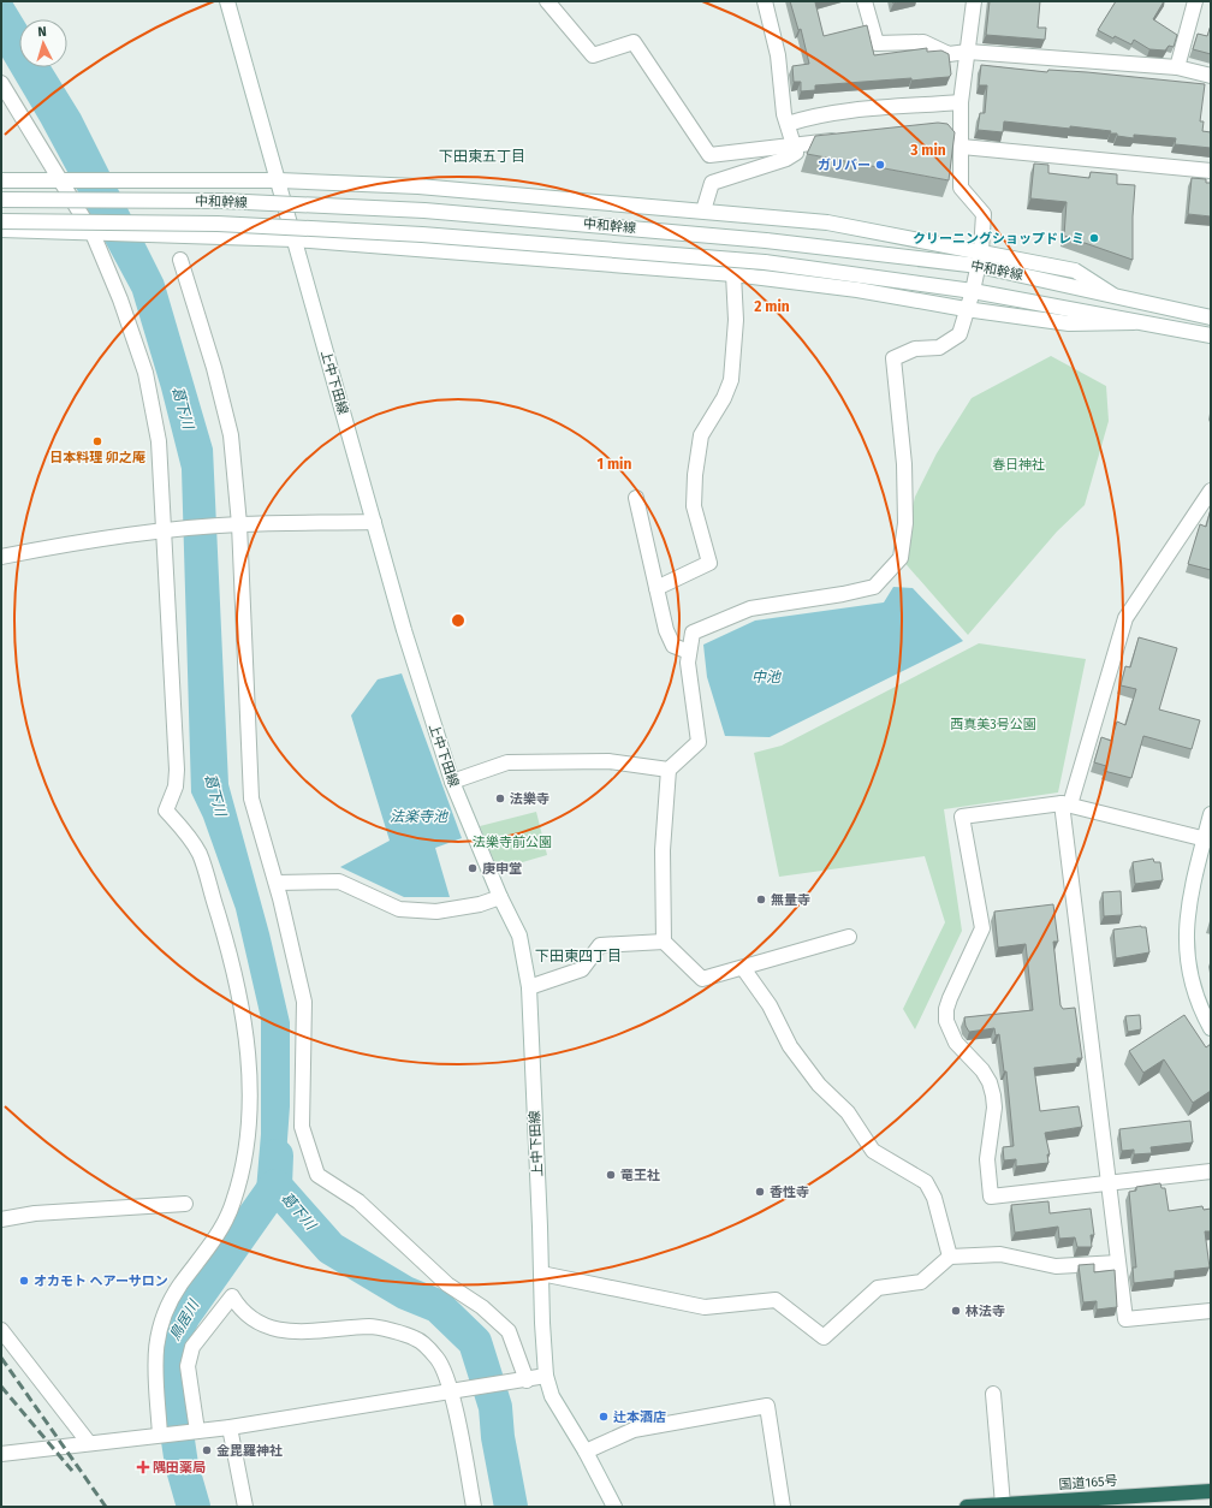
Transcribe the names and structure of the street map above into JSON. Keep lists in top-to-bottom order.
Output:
{
  "streets": {
    "highway": ["国道165号"],
    "street": ["中和幹線", "上中下田線"]
  },
  "districts": ["下田東五丁目", "下田東四丁目"],
  "water": [
    "葛下川",
    "中池",
    "法楽寺池",
    "鳥居川"
  ],
  "parks": ["春日神社", "西真美3号公園", "法樂寺前公園"],
  "places": {
    "other": [
      "ガリバー",
      "クリーニングショップドレミ",
      "日本料理 卯之庵",
      "法樂寺",
      "庚申堂",
      "無量寺",
      "竜王社",
      "香性寺",
      "オカモト ヘアーサロン",
      "林法寺",
      "辻本酒店",
      "金毘羅神社"
    ],
    "health": ["隅田薬局"]
  },
  "north": "top",
  "rings": ["3 min", "2 min", "1 min"]
}
